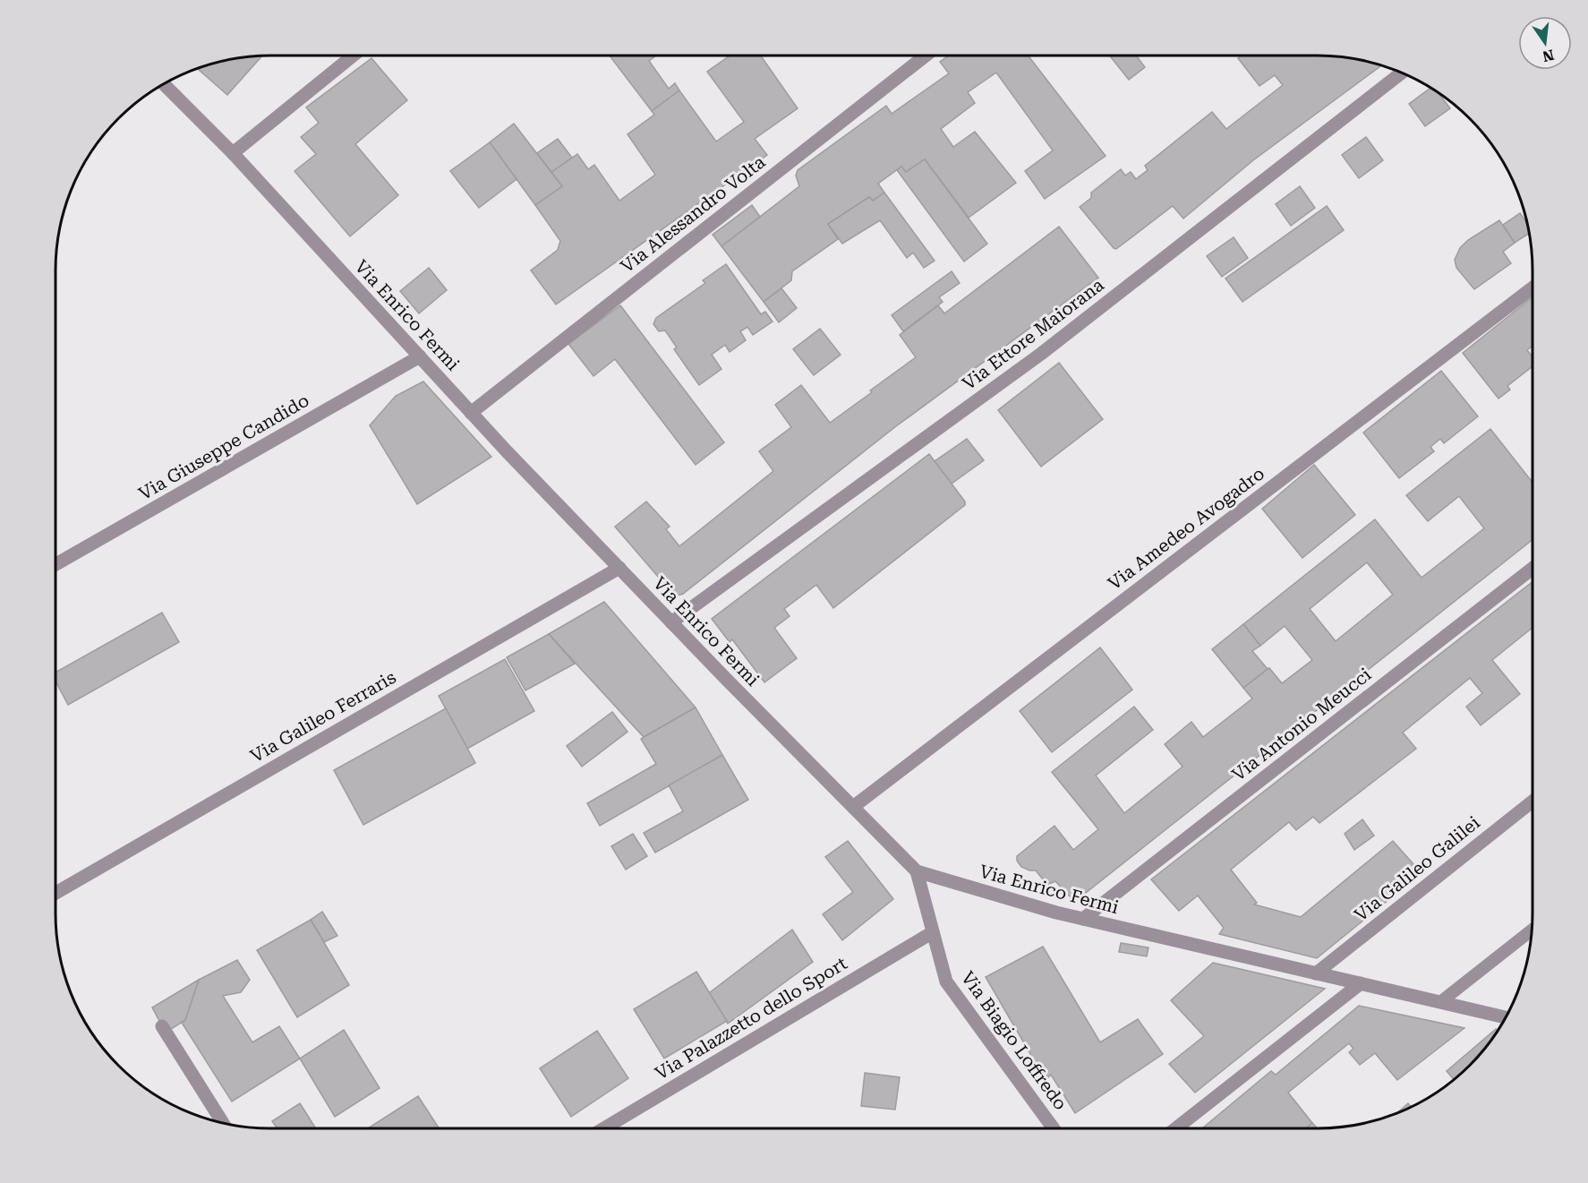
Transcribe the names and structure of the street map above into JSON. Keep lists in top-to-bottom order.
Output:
{
  "streets": {
    "street": [
      "Via Alessandro Volta",
      "Via Enrico Fermi",
      "Via Ettore Maiorana",
      "Via Giuseppe Candido",
      "Via Amedeo Avogadro",
      "Via Galileo Ferraris",
      "Via Antonio Meucci",
      "Via Galileo Galilei",
      "Via Palazzetto dello Sport",
      "Via Biagio Loffredo"
    ]
  },
  "crossings": [
    ["Via Alessandro Volta", "Via Enrico Fermi"],
    ["Via Enrico Fermi", "Via Ettore Maiorana"],
    ["Via Enrico Fermi", "Via Giuseppe Candido"],
    ["Via Enrico Fermi", "Via Amedeo Avogadro"],
    ["Via Enrico Fermi", "Via Galileo Ferraris"],
    ["Via Enrico Fermi", "Via Antonio Meucci"],
    ["Via Enrico Fermi", "Via Galileo Galilei"],
    ["Via Enrico Fermi", "Via Biagio Loffredo"],
    ["Via Palazzetto dello Sport", "Via Biagio Loffredo"]
  ],
  "north": "bottom"
}
